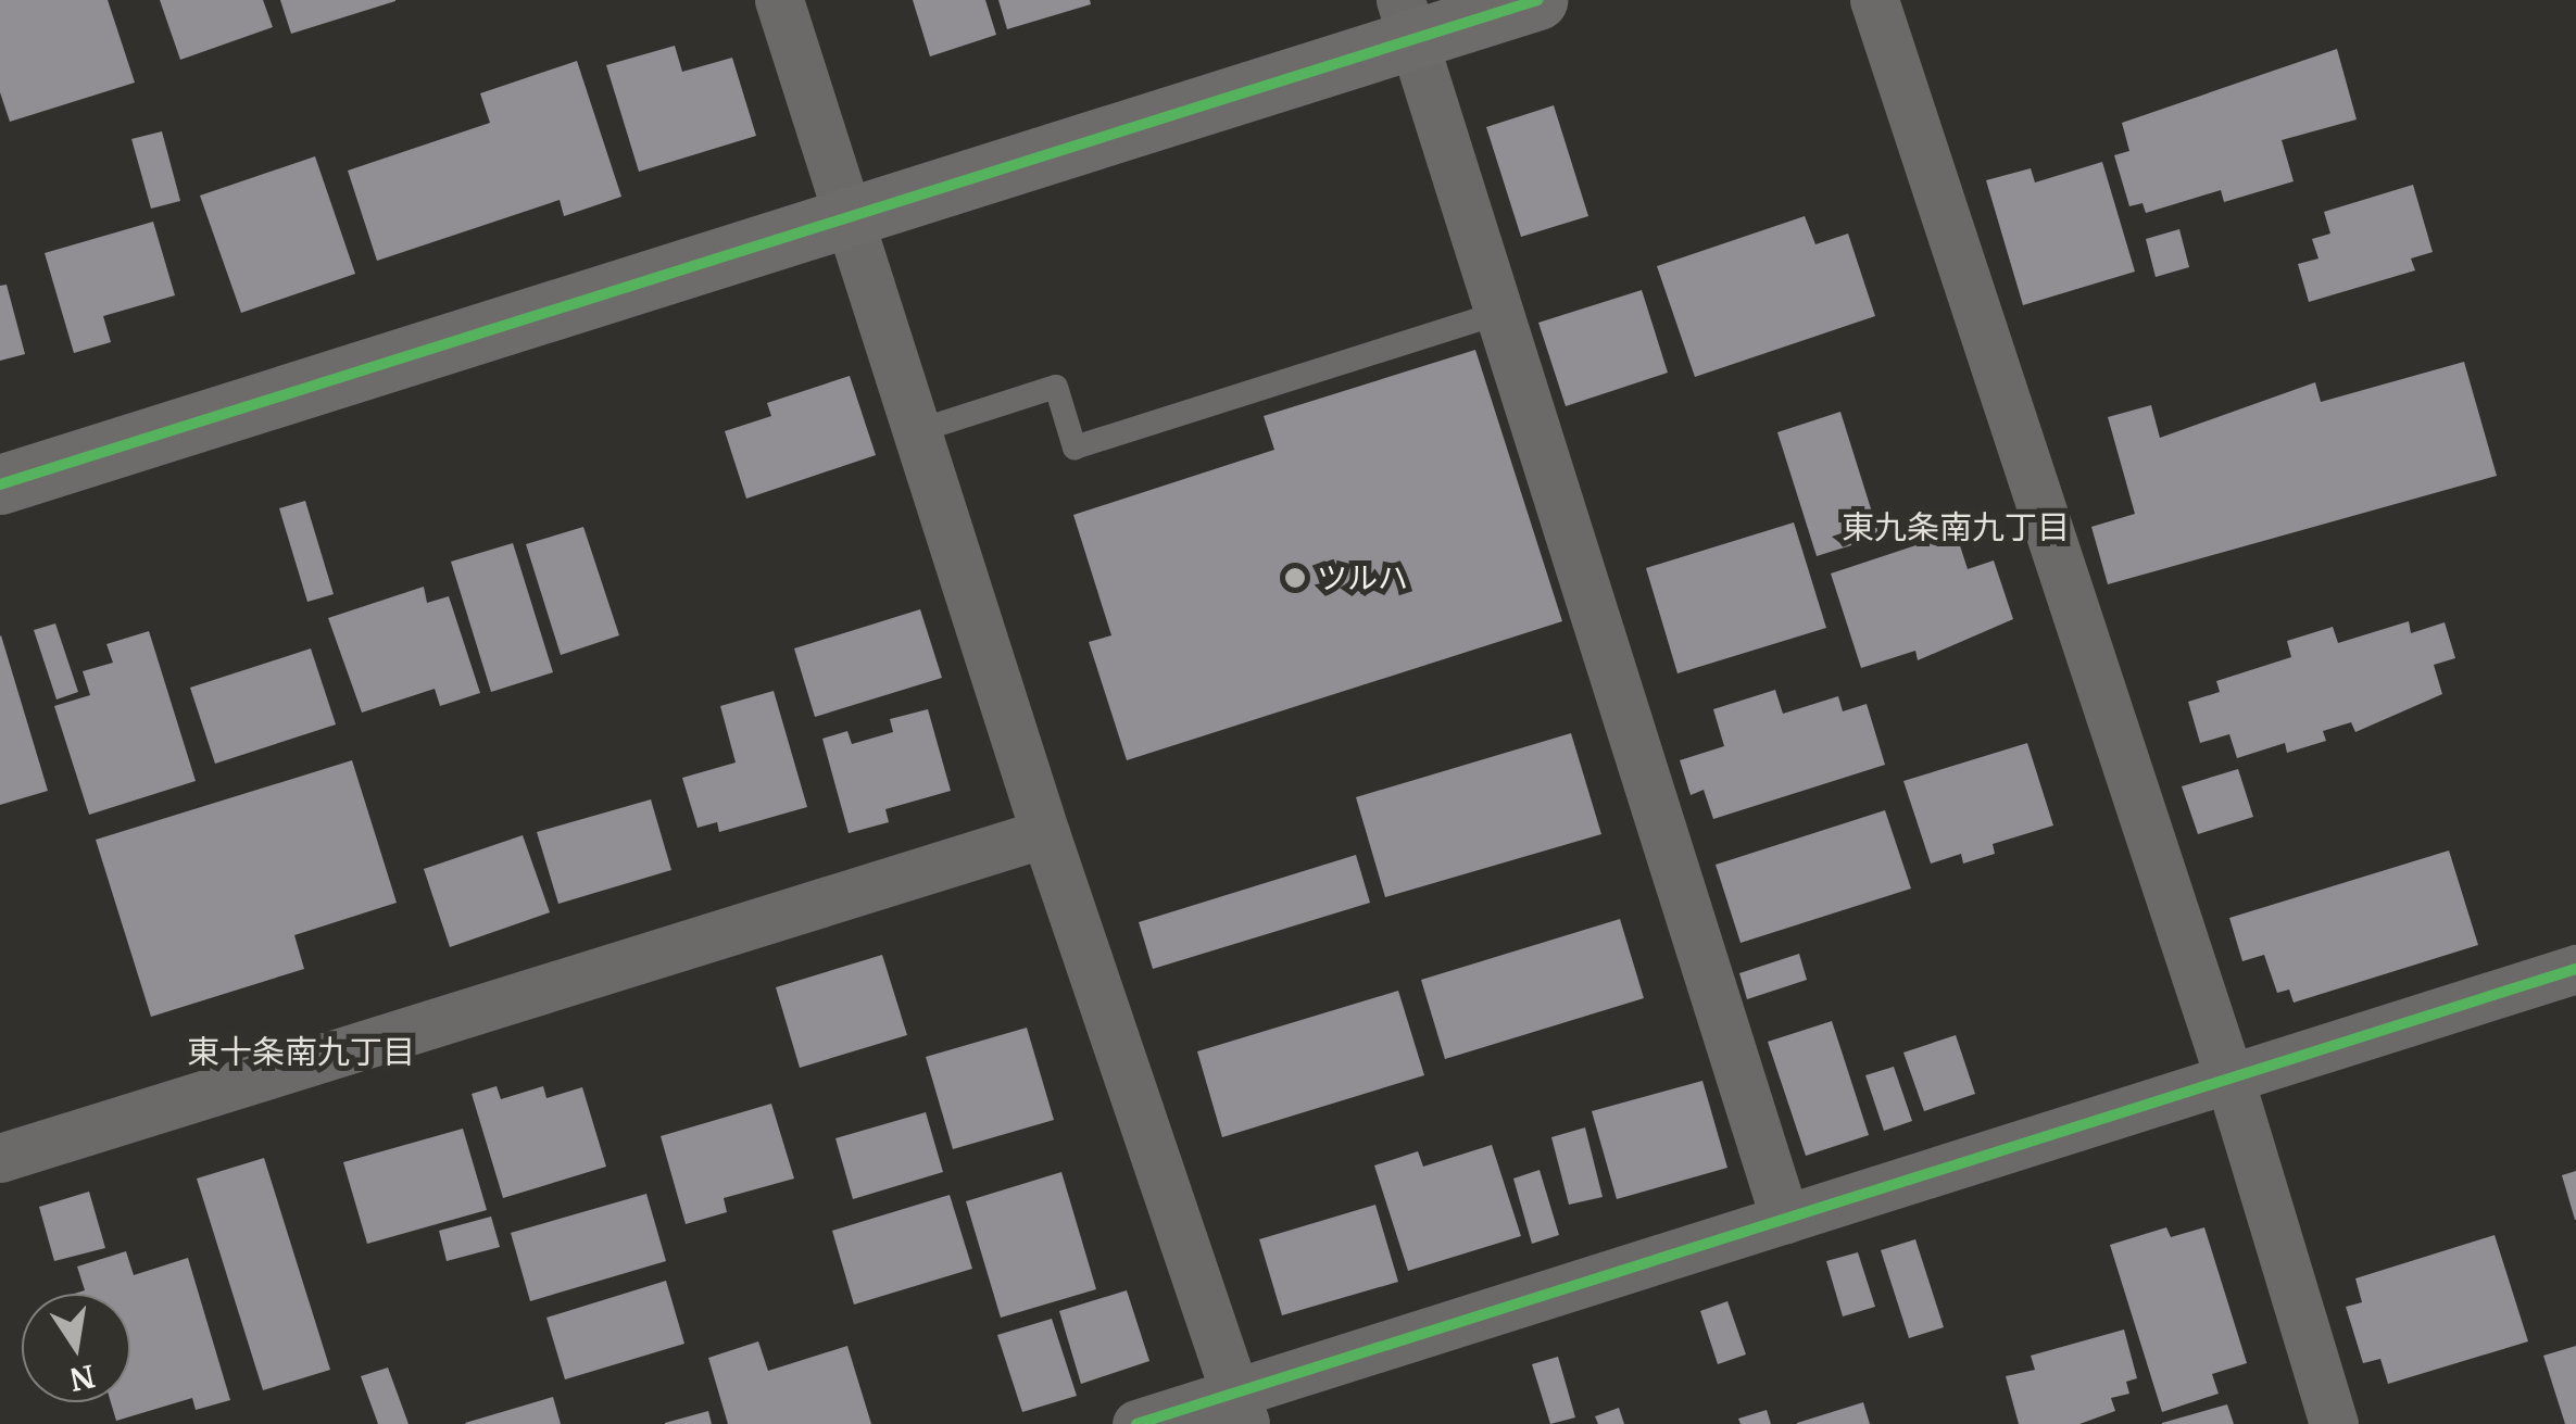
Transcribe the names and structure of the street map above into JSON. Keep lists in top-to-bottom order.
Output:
{
  "districts": ["東九条南九丁目", "東十条南九丁目"],
  "places": ["ツルハ"],
  "north": "bottom"
}
